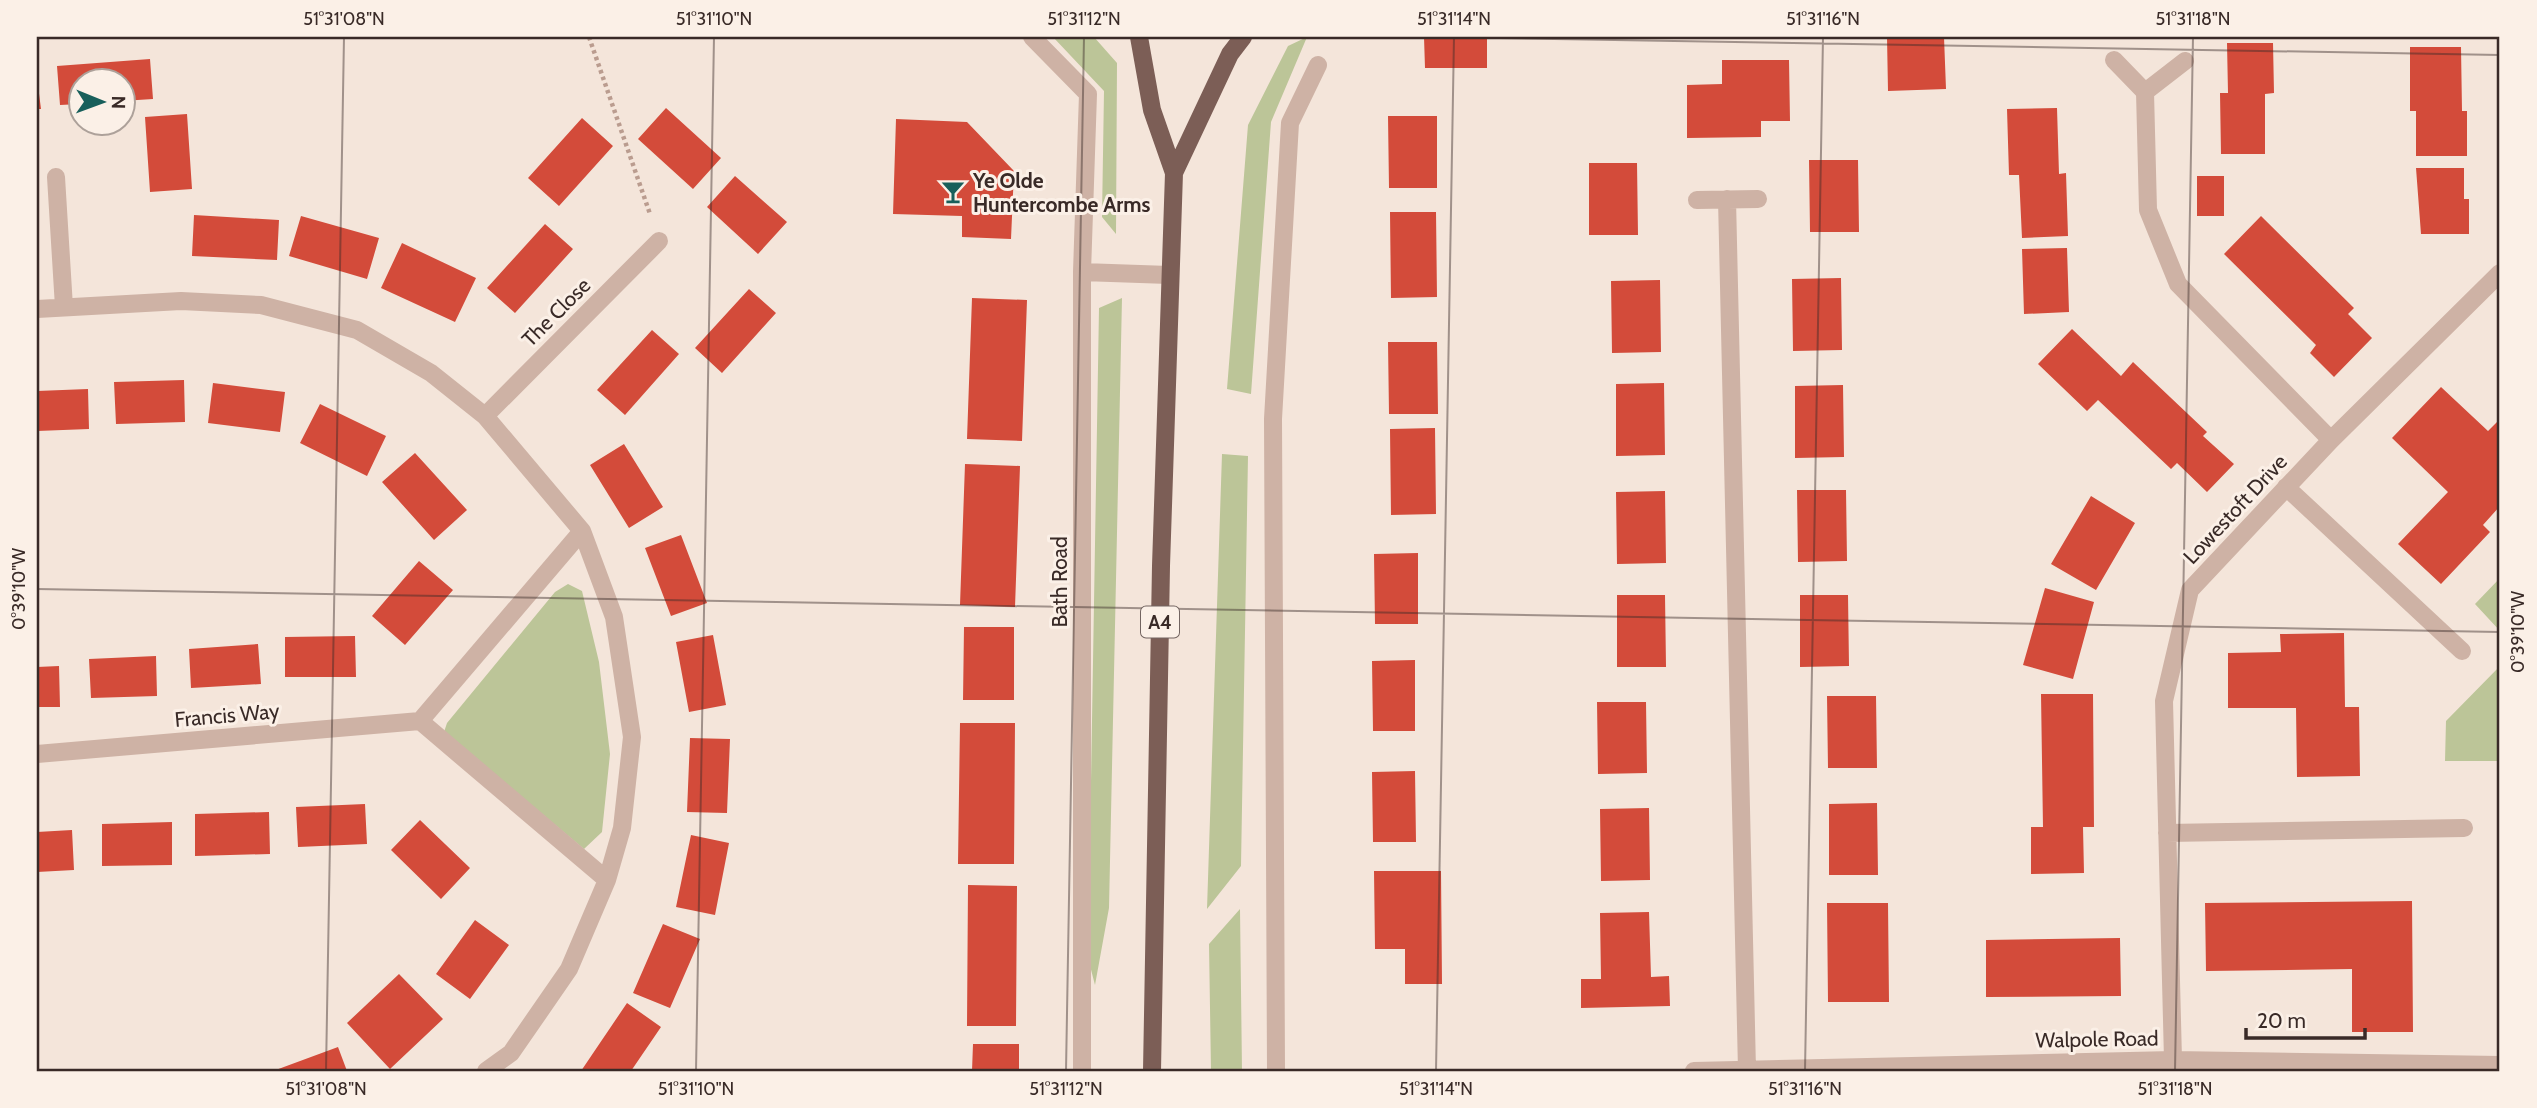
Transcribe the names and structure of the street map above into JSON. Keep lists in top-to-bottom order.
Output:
{
  "streets": {
    "main road": ["A4"],
    "street": [
      "The Close",
      "Lowestoft Drive",
      "Bath Road",
      "Francis Way",
      "Walpole Road"
    ]
  },
  "crossings": [
    ["Lowestoft Drive", "Walpole Road"]
  ],
  "places": {
    "bar": ["Ye Olde Huntercombe Arms"]
  },
  "scale_bar": "20 m",
  "north": "right",
  "coordinates": [
    "51°31'08\"N",
    "51°31'10\"N",
    "51°31'12\"N",
    "51°31'14\"N",
    "51°31'16\"N",
    "51°31'18\"N",
    "0°39'10\"W"
  ]
}
